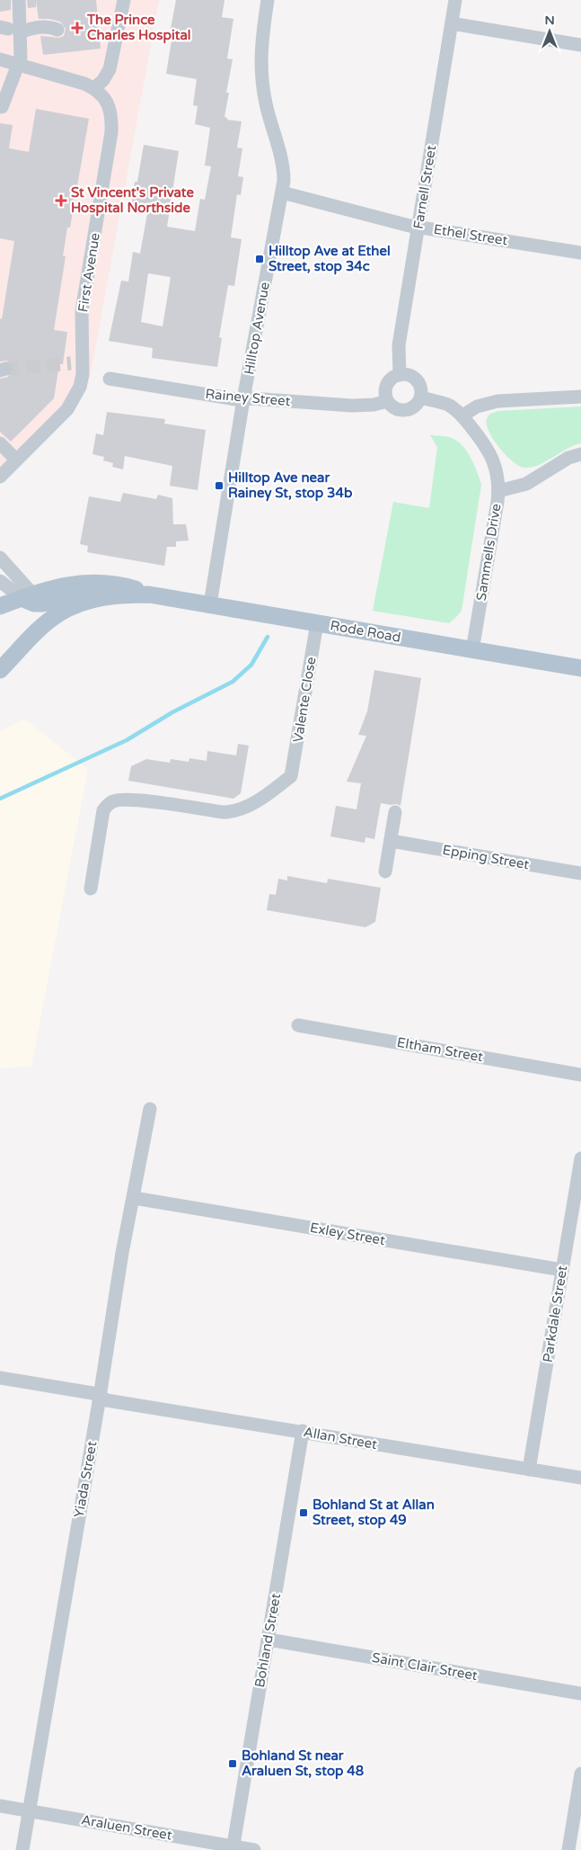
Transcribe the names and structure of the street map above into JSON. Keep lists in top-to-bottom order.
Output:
{
  "streets": {
    "main road": ["Rode Road"],
    "street": [
      "Farnell Street",
      "Ethel Street",
      "First Avenue",
      "Hilltop Avenue",
      "Rainey Street",
      "Sammells Drive",
      "Valente Close",
      "Epping Street",
      "Eltham Street",
      "Exley Street",
      "Parkdale Street",
      "Allan Street",
      "Yiada Street",
      "Bohland Street",
      "Saint Clair Street",
      "Araluen Street"
    ]
  },
  "crossings": [
    ["Farnell Street", "Ethel Street"],
    ["Farnell Street", "Rainey Street"],
    ["Ethel Street", "Hilltop Avenue"],
    ["Hilltop Avenue", "Rainey Street"],
    ["Hilltop Avenue", "Rode Road"],
    ["Sammells Drive", "Rode Road"],
    ["Rode Road", "Valente Close"],
    ["Exley Street", "Parkdale Street"],
    ["Exley Street", "Yiada Street"],
    ["Parkdale Street", "Allan Street"],
    ["Allan Street", "Yiada Street"],
    ["Allan Street", "Bohland Street"],
    ["Yiada Street", "Araluen Street"],
    ["Bohland Street", "Saint Clair Street"],
    ["Bohland Street", "Araluen Street"]
  ],
  "places": {
    "health": ["The Prince Charles Hospital", "St Vincent's Private Hospital Northside"],
    "transit": [
      "Hilltop Ave at Ethel Street, stop 34c",
      "Hilltop Ave near Rainey St, stop 34b",
      "Bohland St at Allan Street, stop 49",
      "Bohland St near Araluen St, stop 48"
    ]
  },
  "north": "top"
}
